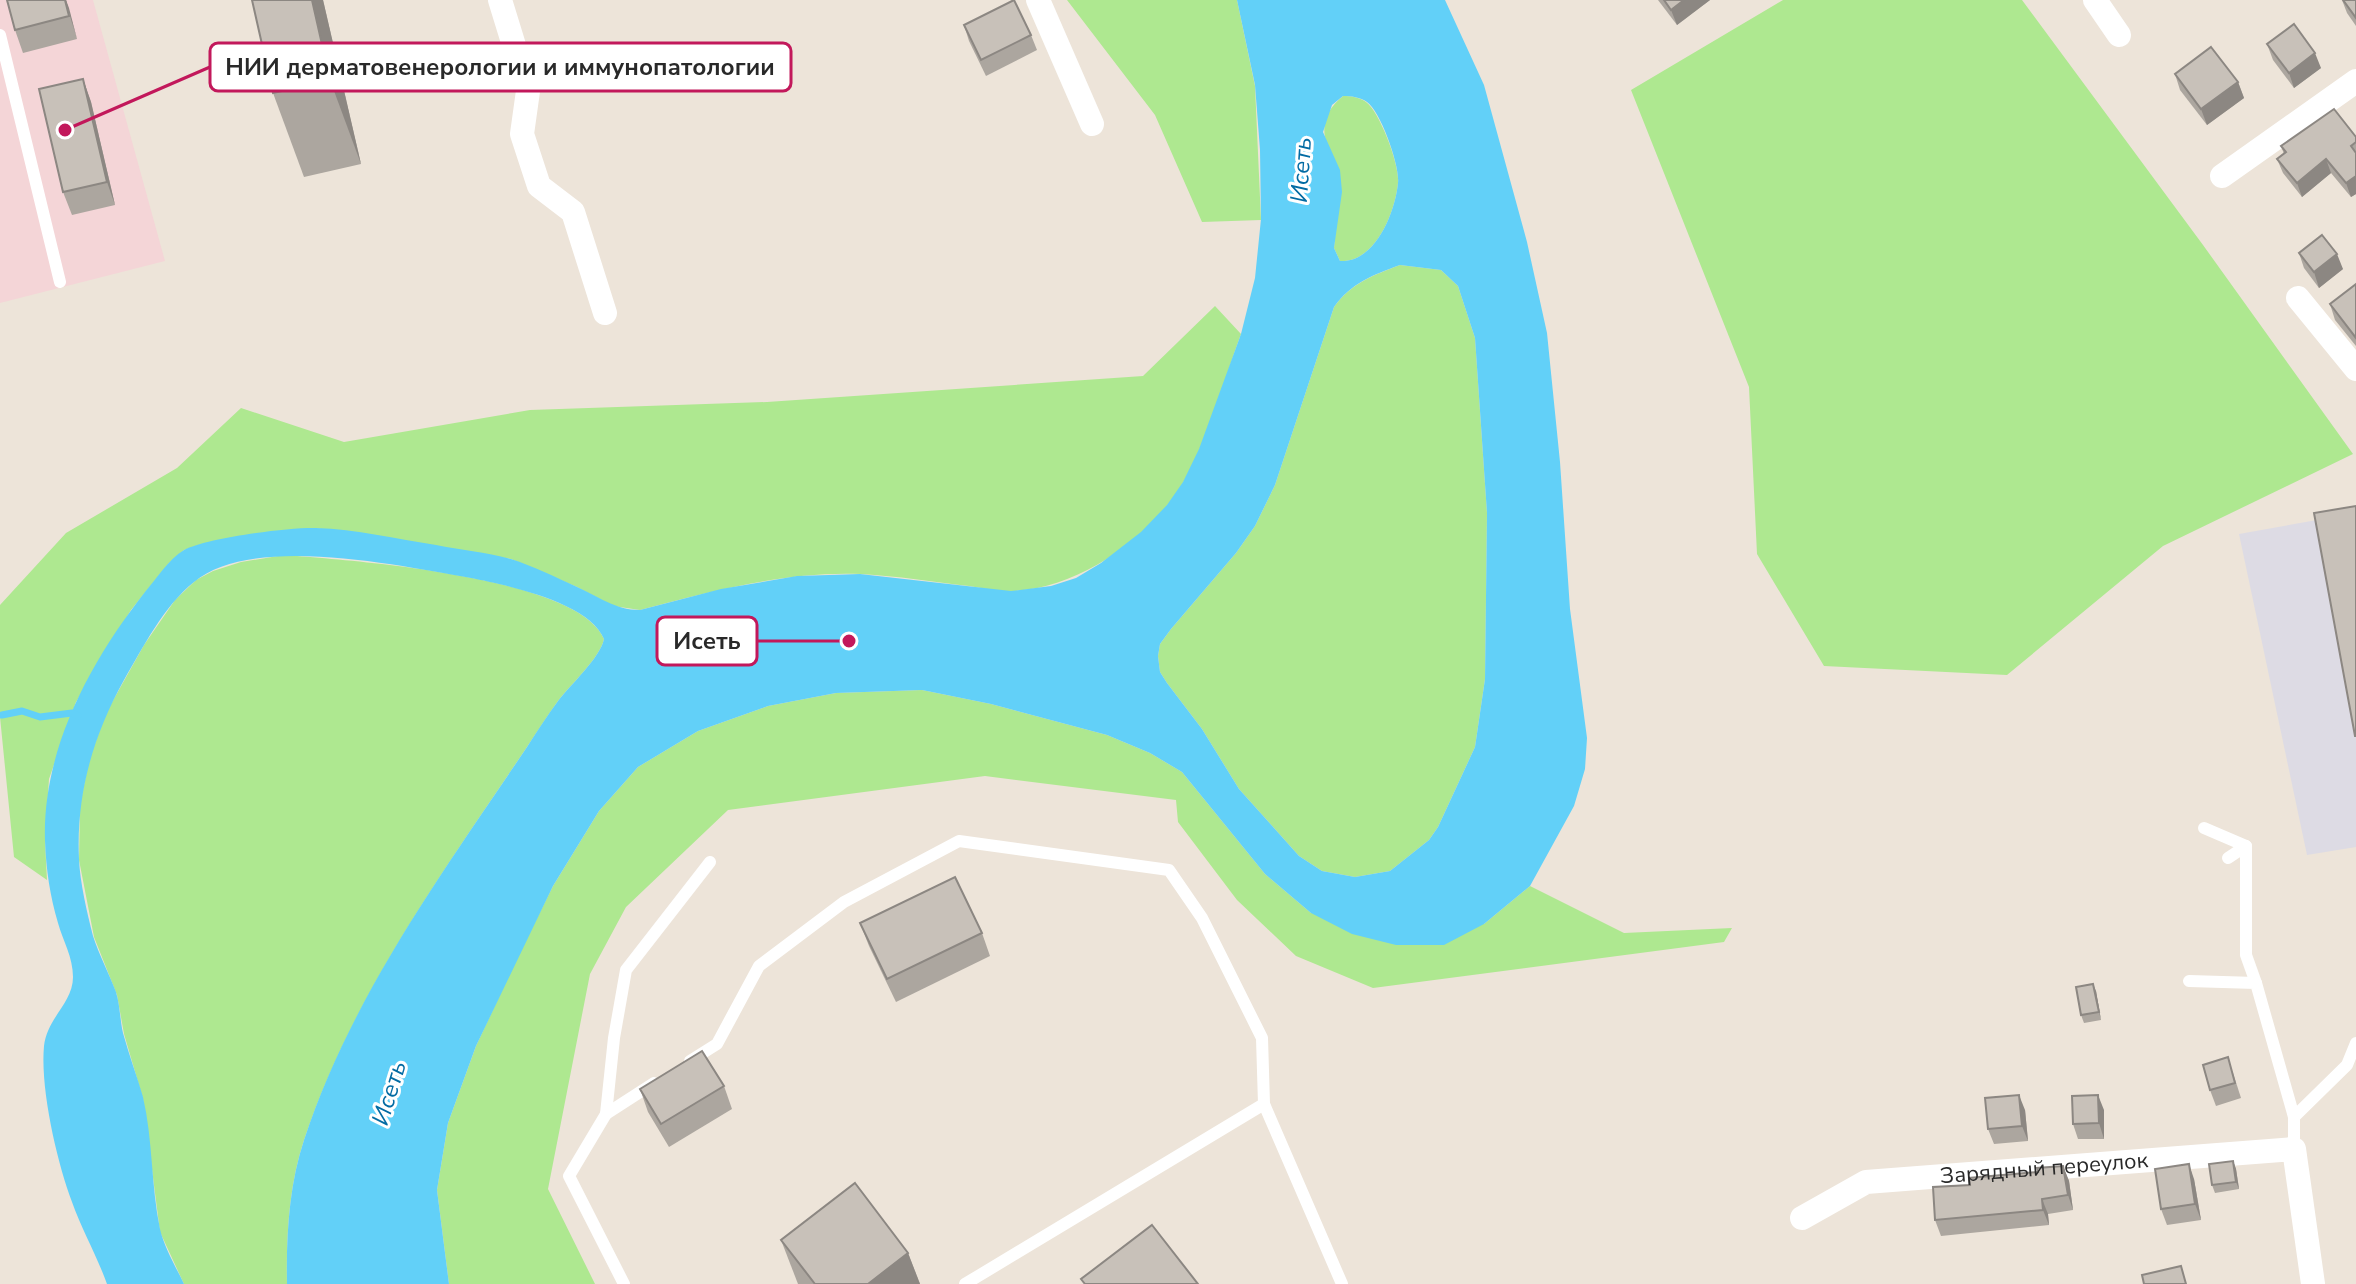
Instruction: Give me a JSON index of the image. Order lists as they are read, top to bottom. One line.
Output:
{"streets":{"street":["Зарядный переулок"]},"water":["Исеть"],"places":["НИИ дерматовенерологии и иммунопатологии","Исеть"]}
